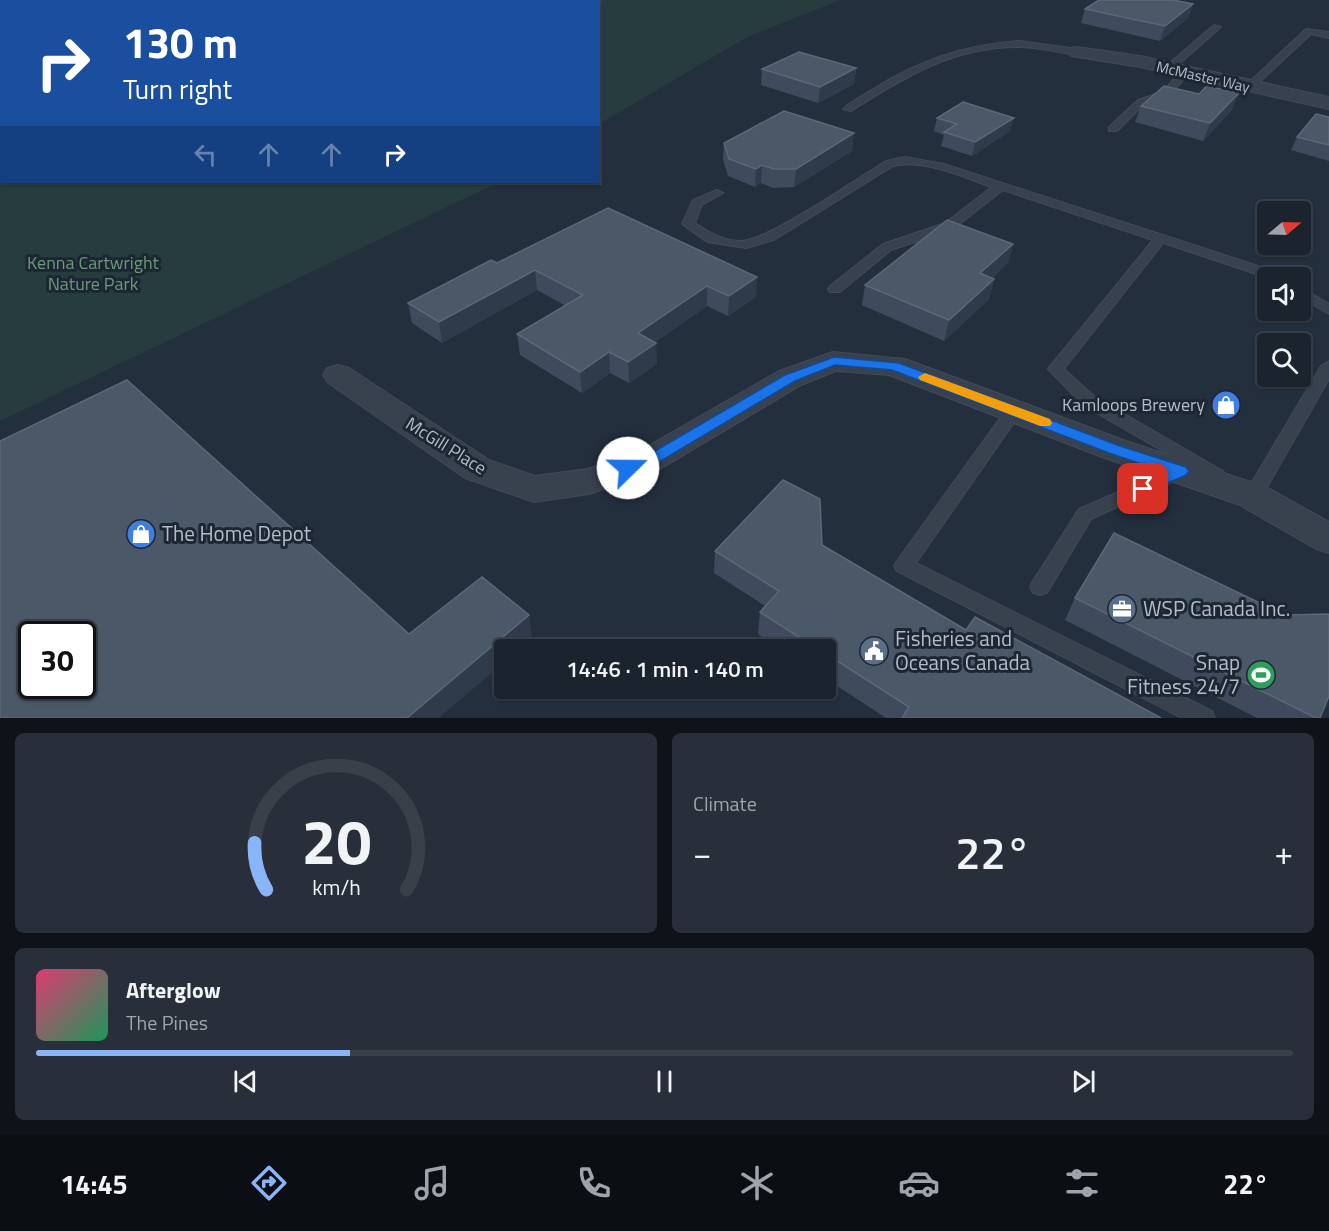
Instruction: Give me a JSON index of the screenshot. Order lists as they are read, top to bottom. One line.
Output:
{"streets":{"street":["McMaster Way","McGill Place"]},"parks":["Kenna Cartwright Nature Park"],"places":{"shop":["Kamloops Brewery","The Home Depot"],"office":["WSP Canada Inc."],"public building":["Fisheries and Oceans Canada"],"sports":["Snap Fitness 24/7"]},"north":"right","page":{"turn":["130 m","Turn right"],"limit":"30","trip":"14:46 · 1 min · 140 m","tile":"Climate","heat":["−","22°","+"],"song":["Afterglow","The Pines"],"tabs":["14:45","22°"],"gauge":["20","km/h"]}}
